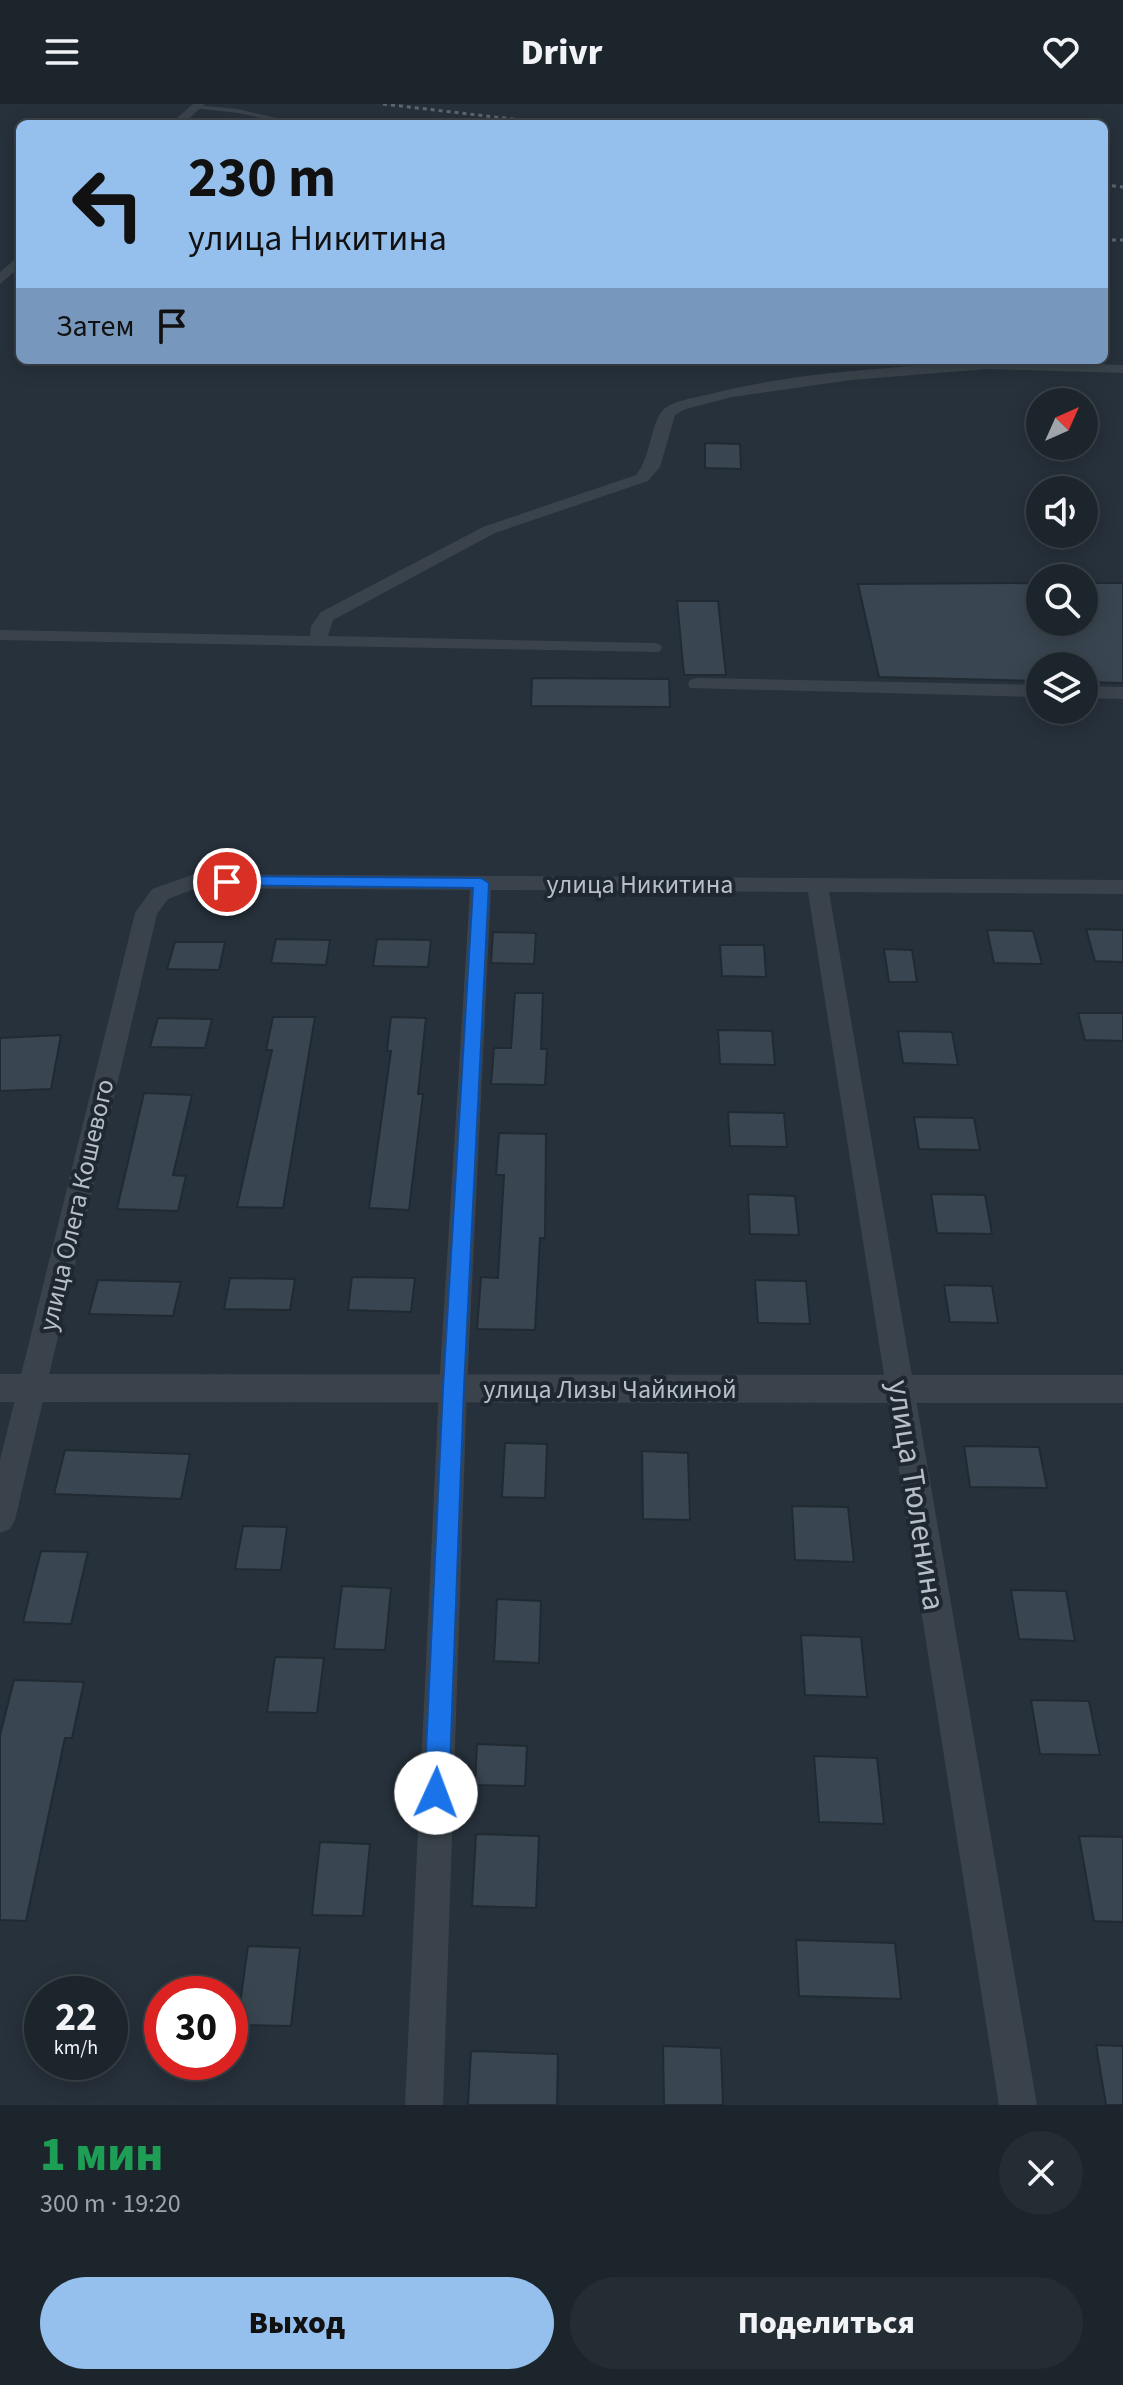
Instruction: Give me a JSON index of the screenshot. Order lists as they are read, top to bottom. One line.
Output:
{"streets":{"street":["улица Никитина","улица Олега Кошевого","улица Лизы Чайкиной","улица Тюленина"]},"crossings":[["улица Никитина","улица Олега Кошевого"],["улица Никитина","улица Тюленина"],["улица Олега Кошевого","улица Лизы Чайкиной"],["улица Лизы Чайкиной","улица Тюленина"]],"north":"top right","page":{"header":"Drivr","turn":["230 m","улица Никитина"],"then":"Затем","speed":"22 km/h","limit":"30","heading":["1 мин","300 m · 19:20"],"buttons":["Выход","Поделиться"]}}
